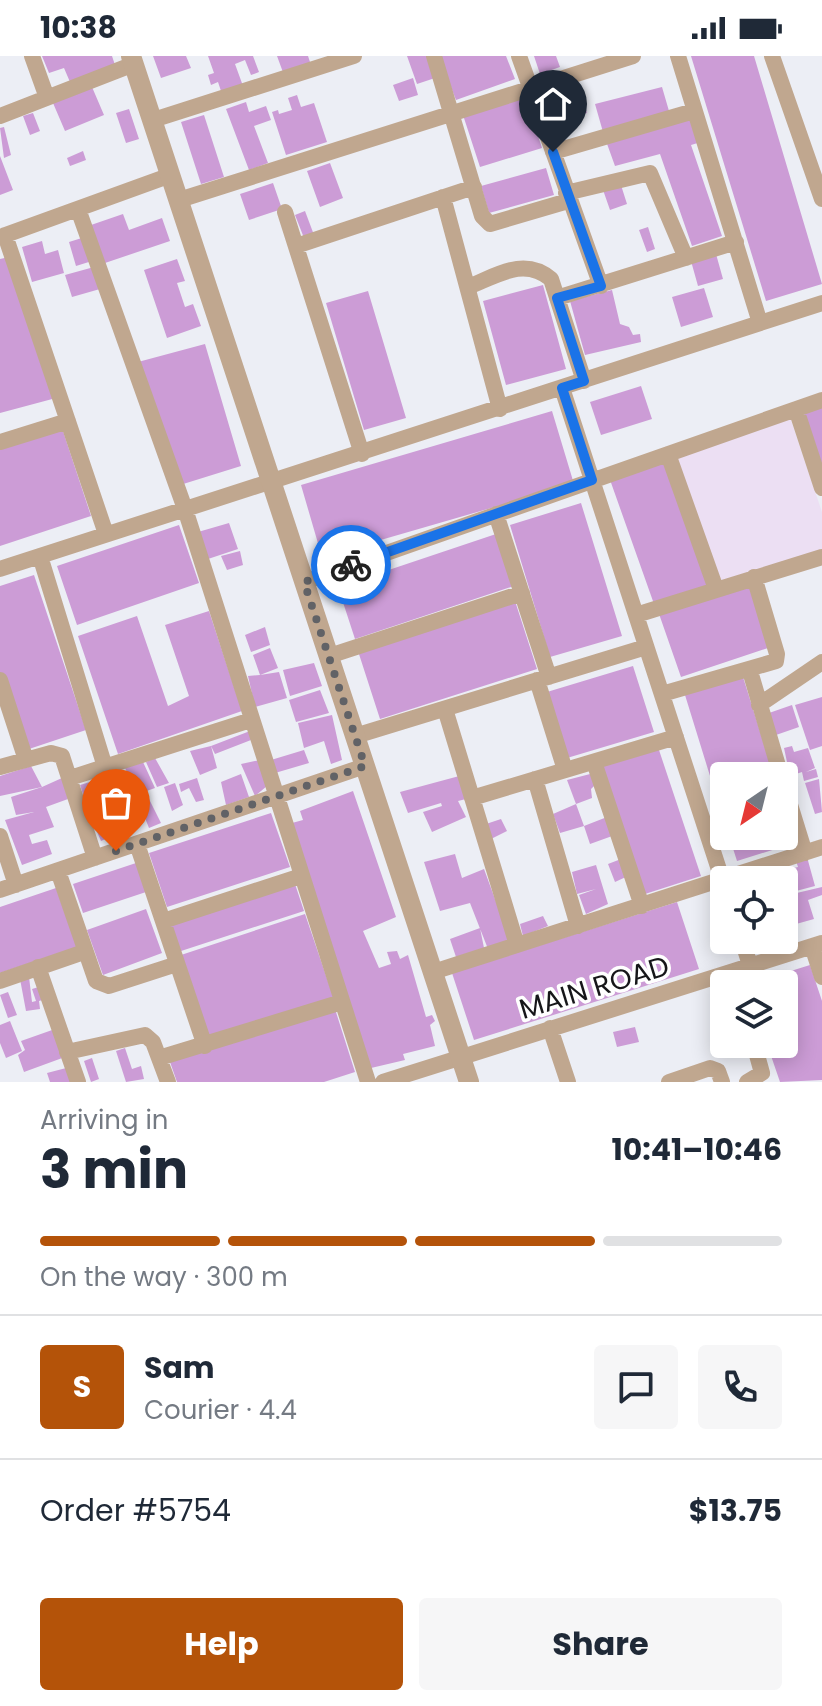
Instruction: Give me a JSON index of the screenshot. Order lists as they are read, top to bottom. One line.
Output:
{"streets":{"street":["MAIN ROAD"]},"north":"bottom left","page":{"status":"10:38","heading":["3 min","Arriving in","10:41–10:46"],"panel":["Sam","Courier · 4.4","Order #5754","$13.75"],"bar":"On the way · 300 m","round":"S","buttons":["Help","Share"]}}
